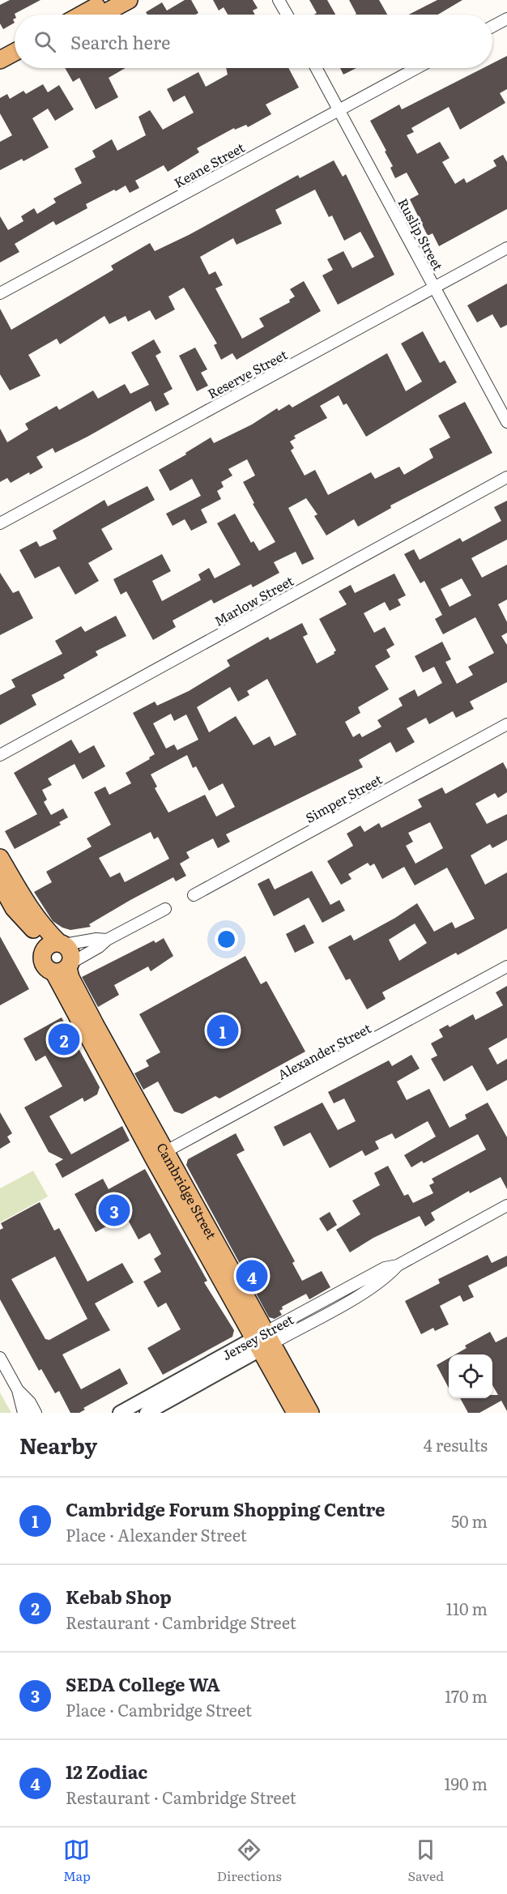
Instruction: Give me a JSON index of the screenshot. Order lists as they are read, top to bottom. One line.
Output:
{"streets":{"main road":["Cambridge Street"],"street":["Keane Street","Ruslip Street","Reserve Street","Marlow Street","Simper Street","Alexander Street","Jersey Street"]},"crossings":[["Keane Street","Ruslip Street"],["Ruslip Street","Reserve Street"],["Alexander Street","Cambridge Street"],["Cambridge Street","Jersey Street"]],"page":{"search":"Search here","pins":["1","2","3","4"],"heading":["Nearby","4 results"],"list":[{"mark":"1","name":"Cambridge Forum Shopping Centre","note":"Place · Alexander Street","value":"50 m"},{"mark":"2","name":"Kebab Shop","note":"Restaurant · Cambridge Street","value":"110 m"},{"mark":"3","name":"SEDA College WA","note":"Place · Cambridge Street","value":"170 m"},{"mark":"4","name":"12 Zodiac","note":"Restaurant · Cambridge Street","value":"190 m"}],"nav":["Map","Directions","Saved"]}}
